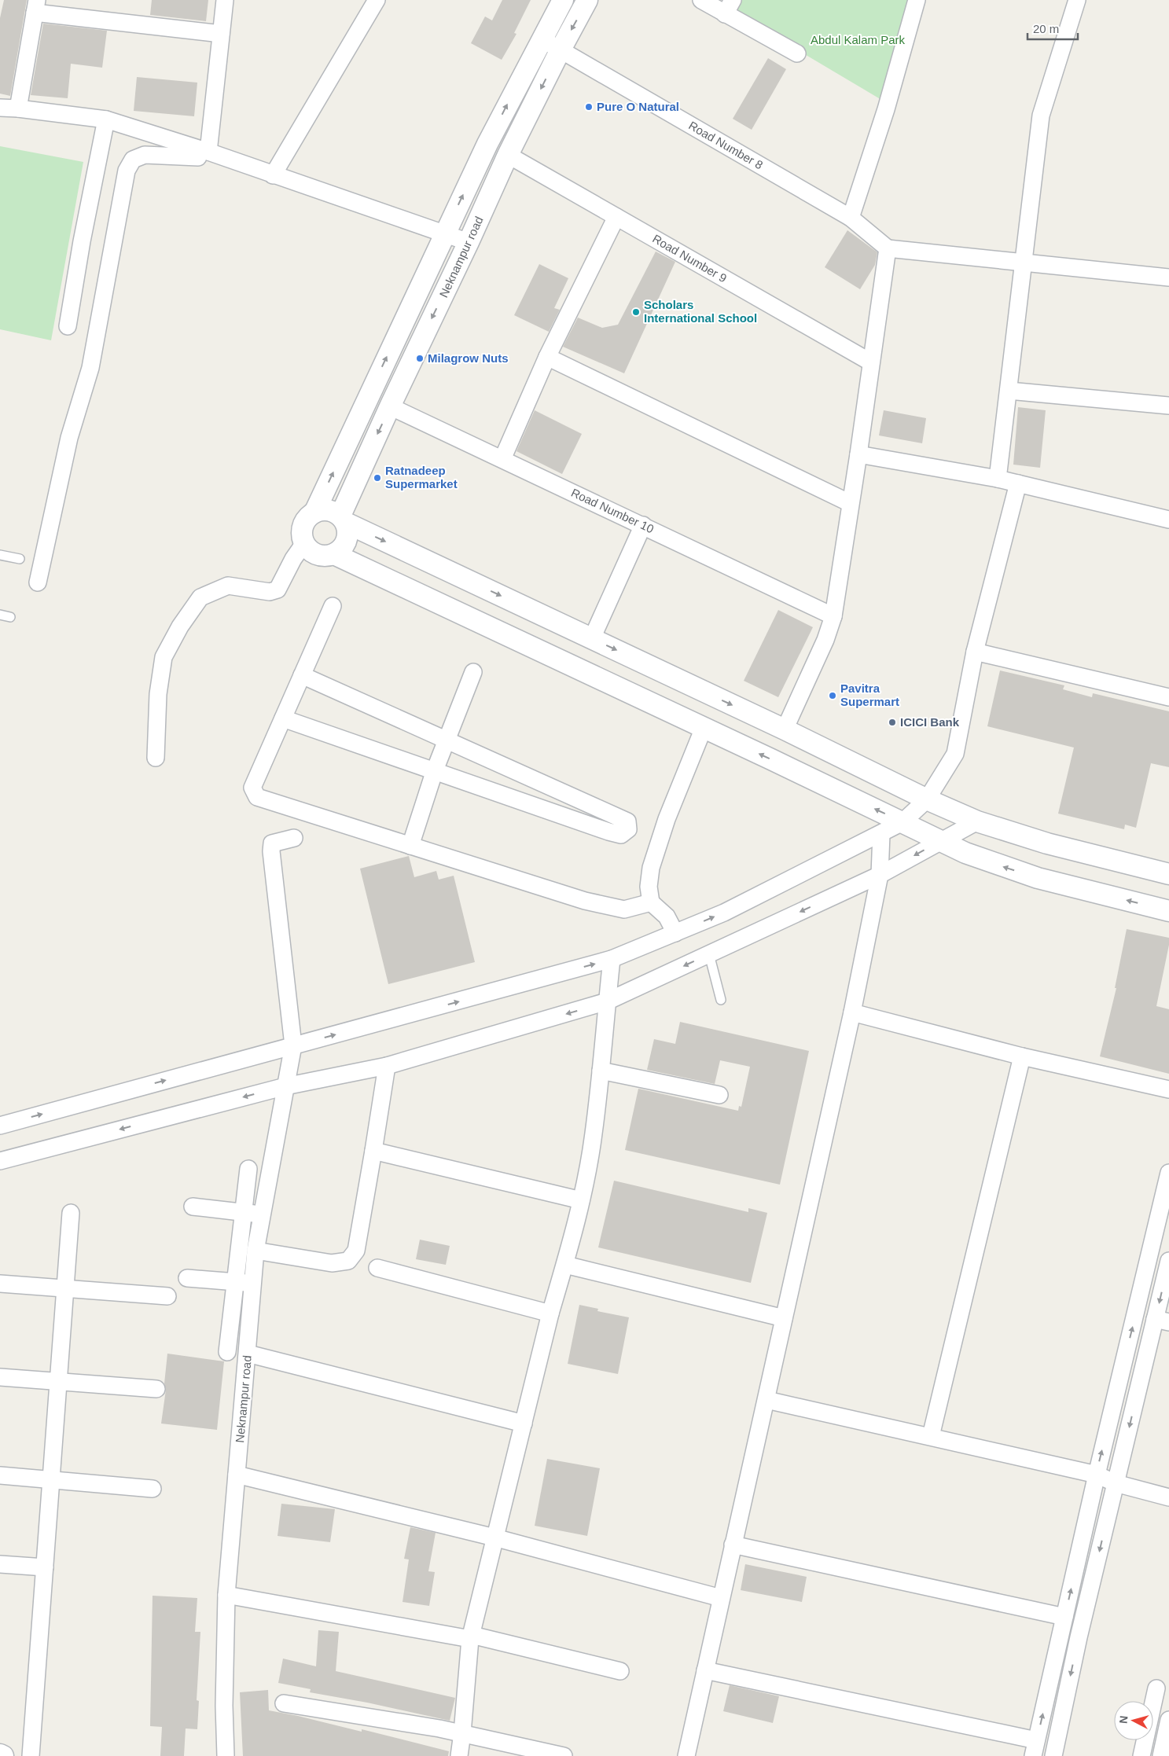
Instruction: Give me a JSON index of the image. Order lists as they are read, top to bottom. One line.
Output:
{"streets":{"street":["Road Number 8","Neknampur road","Road Number 9","Road Number 10"]},"crossings":[["Road Number 8","Neknampur road"],["Neknampur road","Road Number 9"],["Neknampur road","Road Number 10"]],"parks":["Abdul Kalam Park"],"places":["Pure O Natural","Scholars International School","Milagrow Nuts","Ratnadeep Supermarket","Pavitra Supermart","ICICI Bank"],"scale_bar":"20 m","north":"left"}
